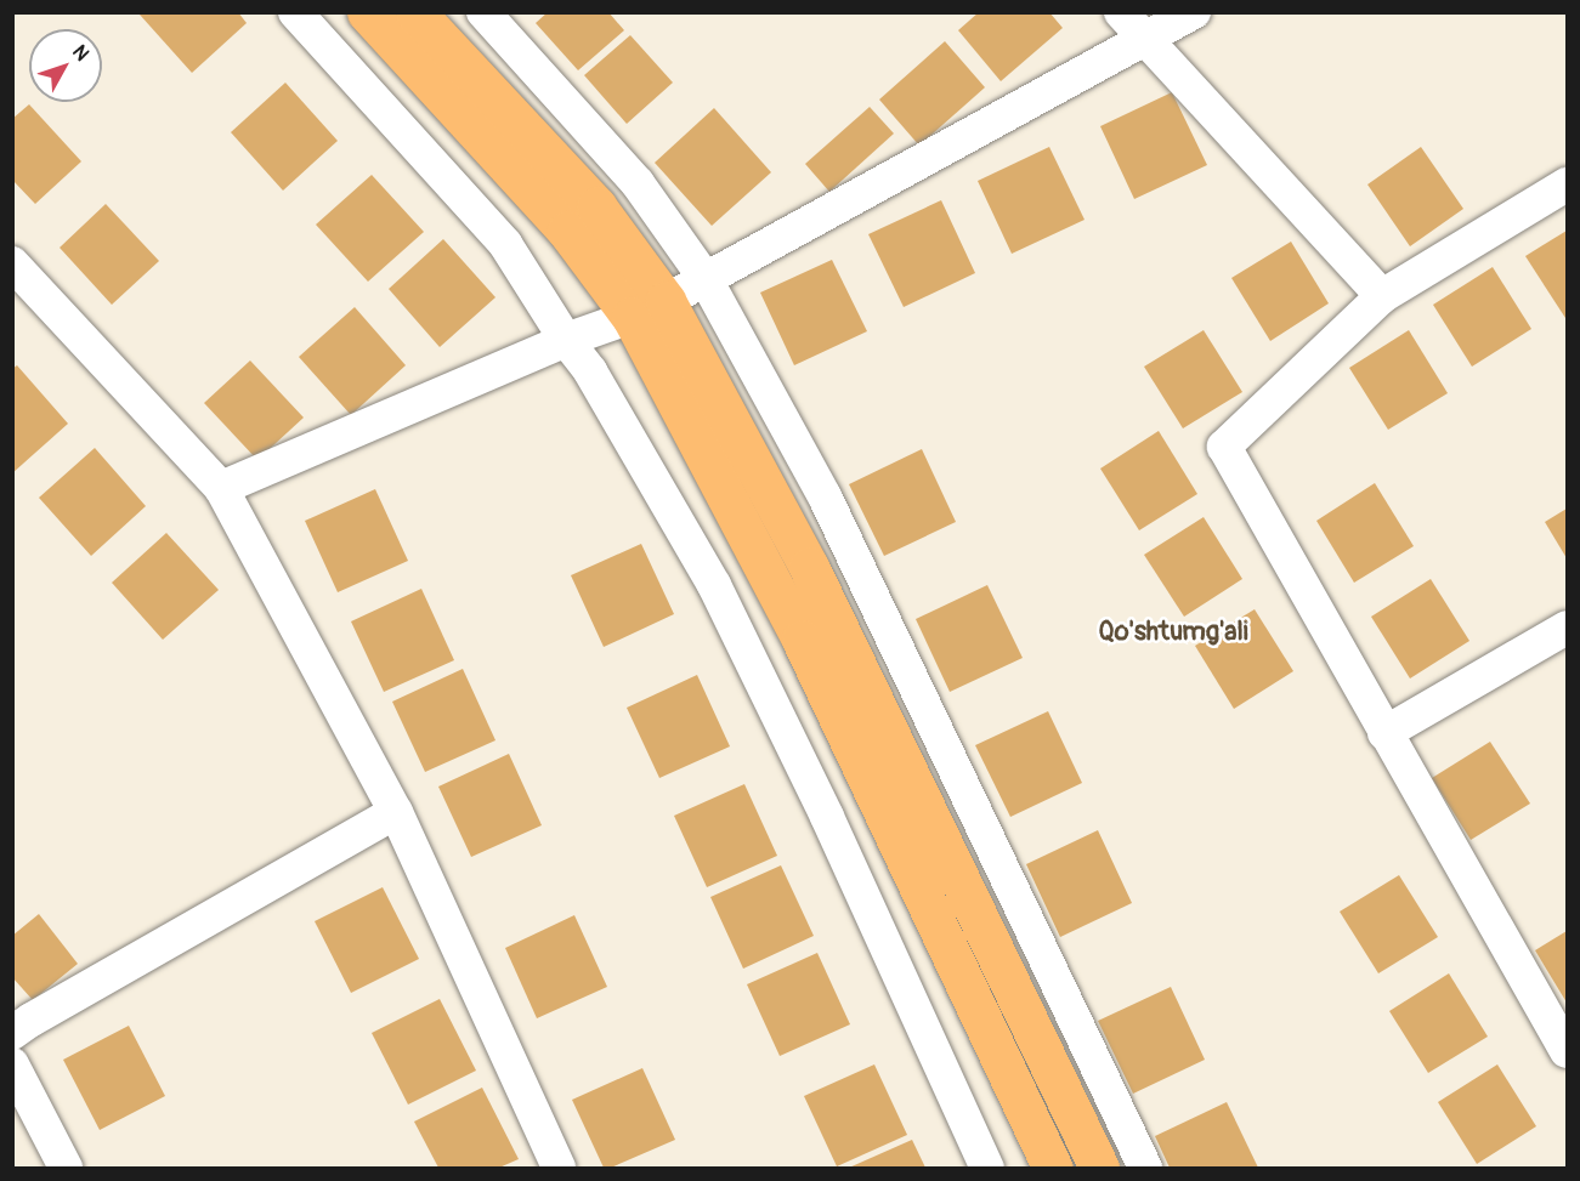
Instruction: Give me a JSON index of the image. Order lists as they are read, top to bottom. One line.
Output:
{"districts":["Qo'shtumg'ali"],"north":"top right"}
